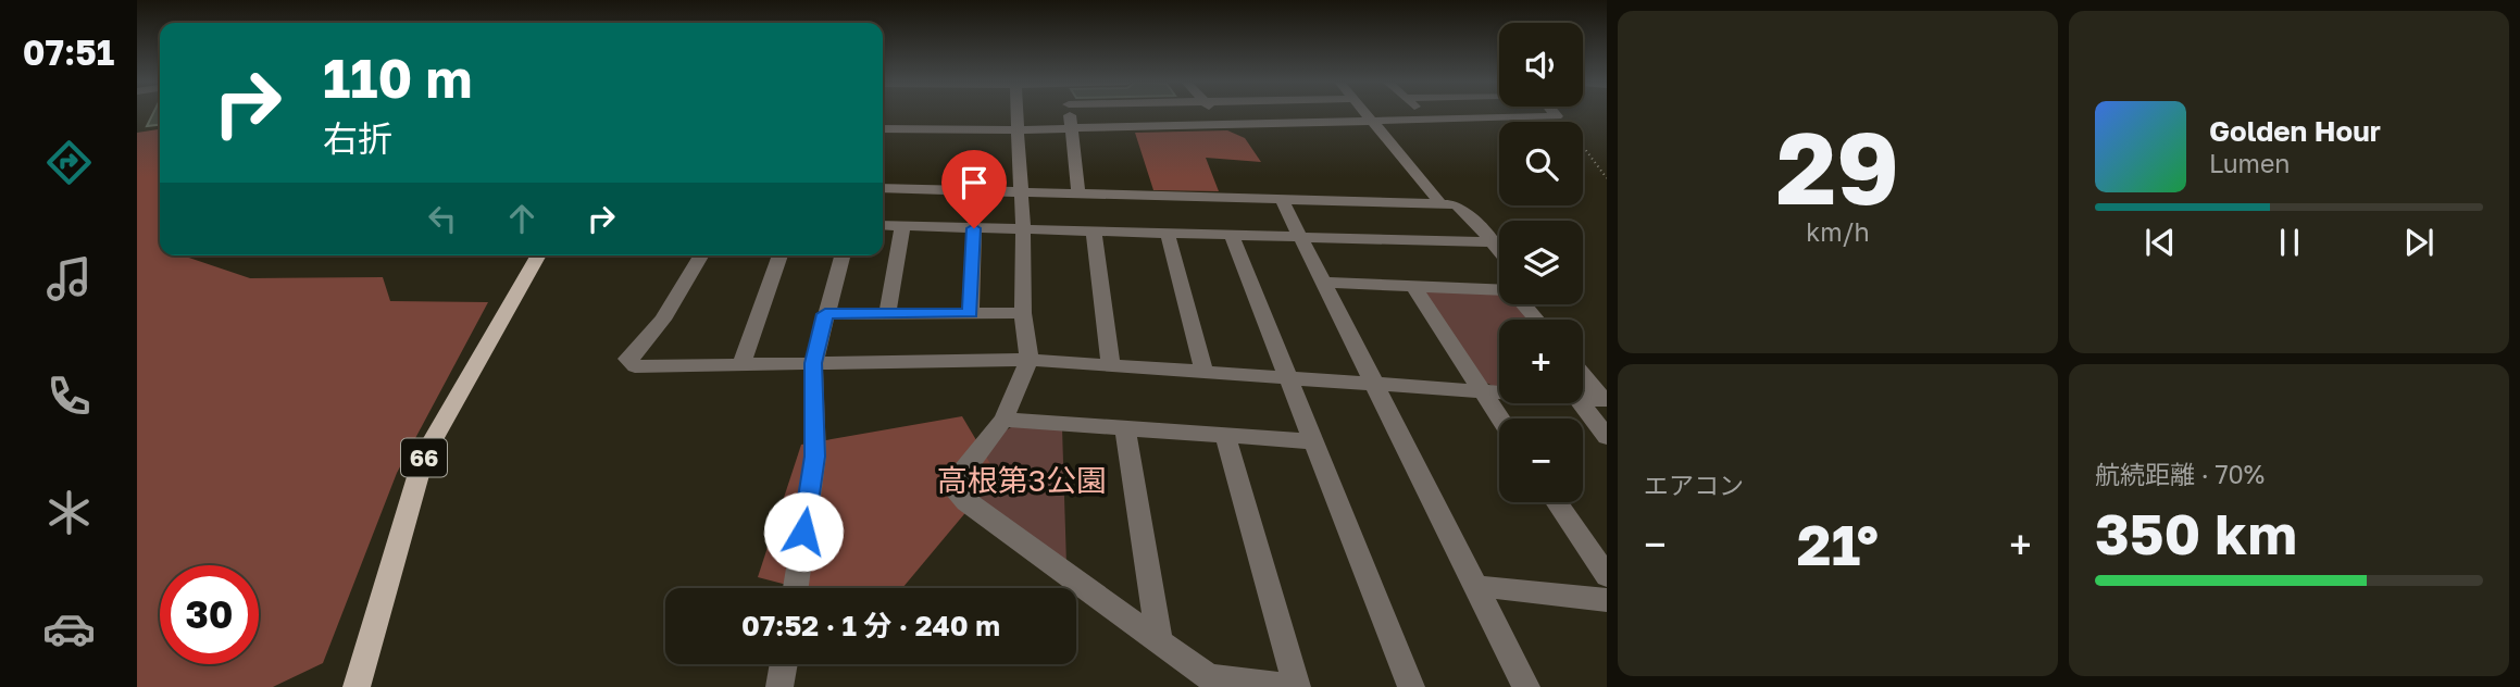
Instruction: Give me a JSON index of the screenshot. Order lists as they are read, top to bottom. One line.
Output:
{"streets":{"main road":["66"]},"parks":["高根第3公園"],"page":{"tabs":"07:51","tile":[["29","km/h"],"エアコン",["航続距離 · 70%","350 km"]],"map_buttons":["+","−"],"turn":["110 m","右折"],"song":["Golden Hour","Lumen"],"heat":["−","21°","+"],"limit":"30","trip":"07:52 · 1 分 · 240 m"}}
